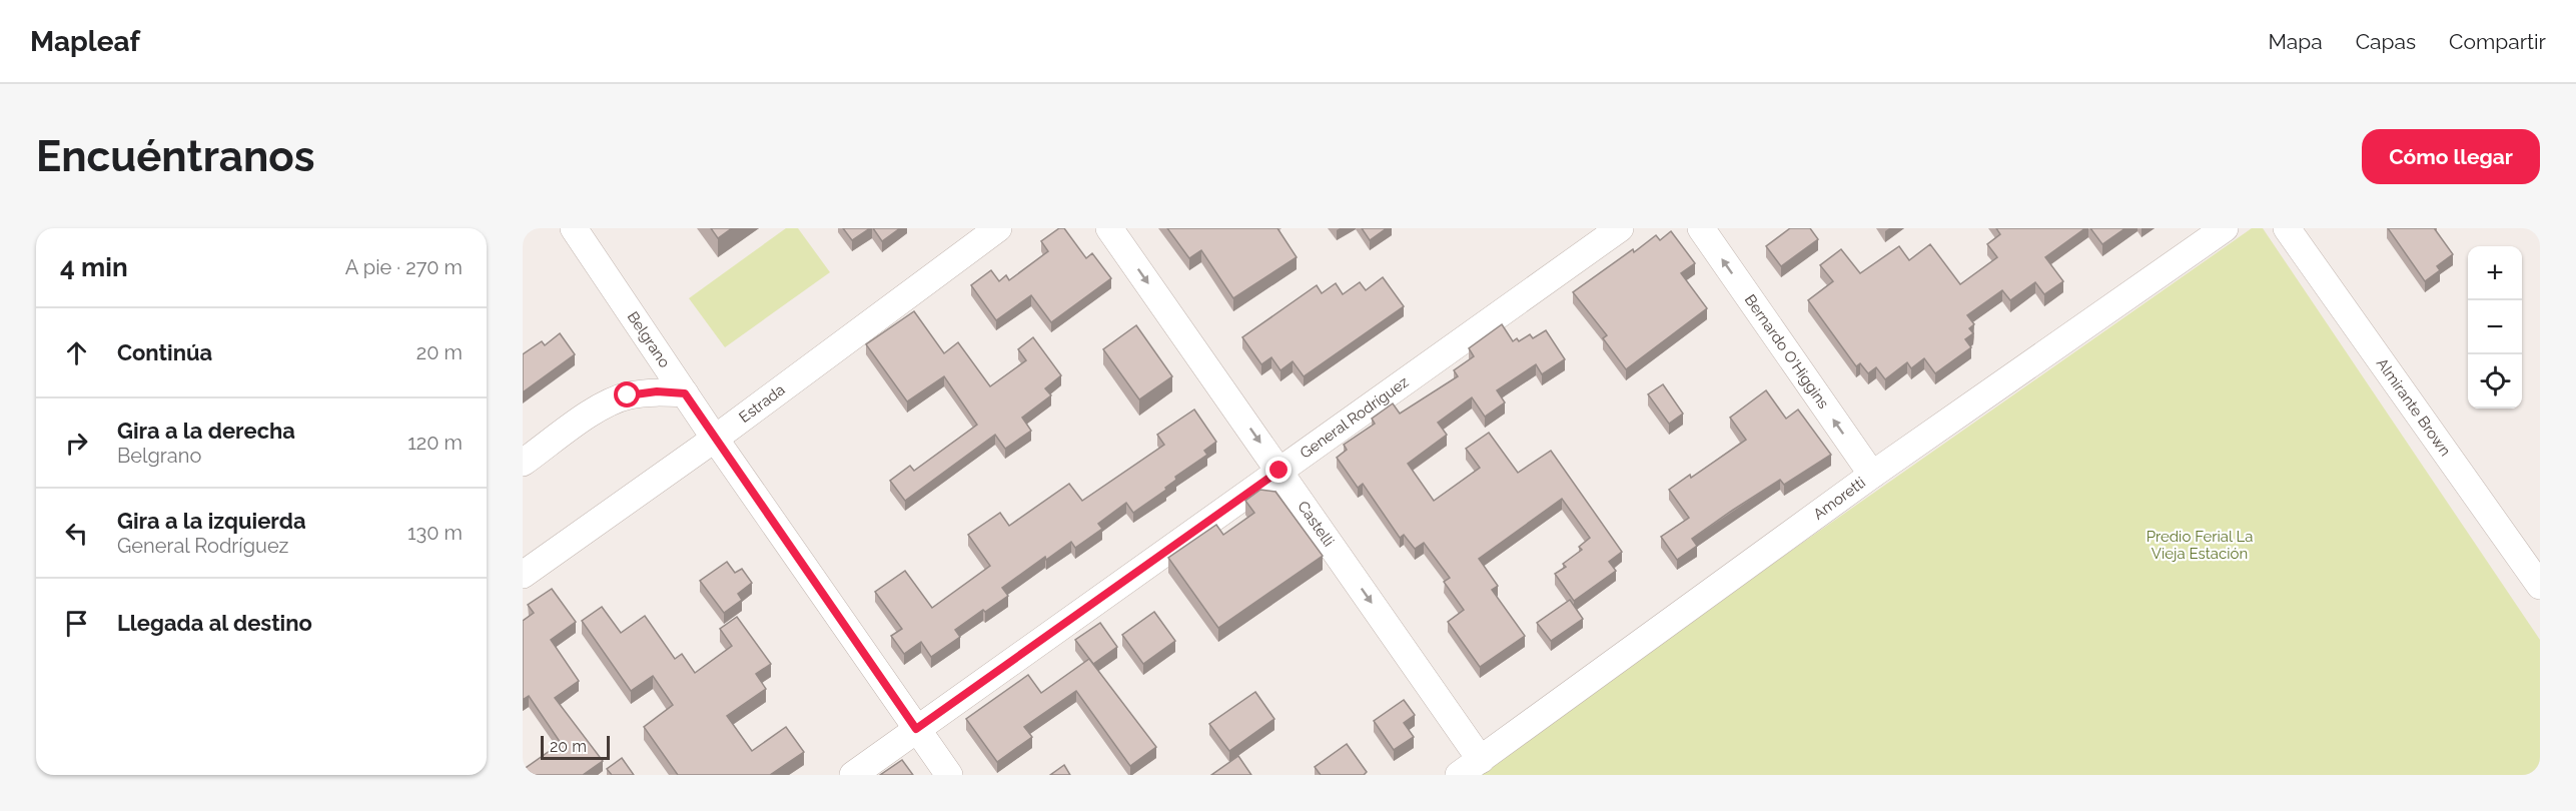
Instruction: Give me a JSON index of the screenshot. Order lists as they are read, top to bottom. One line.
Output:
{"streets":{"street":["Belgrano","Bernardo O'Higgins","Estrada","Almirante Brown","General Rodríguez","Amoretti","Castelli"]},"crossings":[["Belgrano","Estrada"],["Belgrano","General Rodríguez"],["Bernardo O'Higgins","Amoretti"],["General Rodríguez","Castelli"],["Amoretti","Castelli"]],"one_way":["Bernardo O'Higgins","Castelli"],"parks":["Predio Ferial La Vieja Estación"],"scale_bar":"20 m","page":{"header":"Mapleaf","nav":["Mapa","Capas","Compartir"],"buttons":"Cómo llegar","title":"Encuéntranos","heading":["4 min","A pie · 270 m"],"map_buttons":["+","−"],"list":[["Continúa","20 m"],["Gira a la derecha","Belgrano","120 m"],["Gira a la izquierda","General Rodríguez","130 m"],"Llegada al destino"],"scale":"20 m"}}
